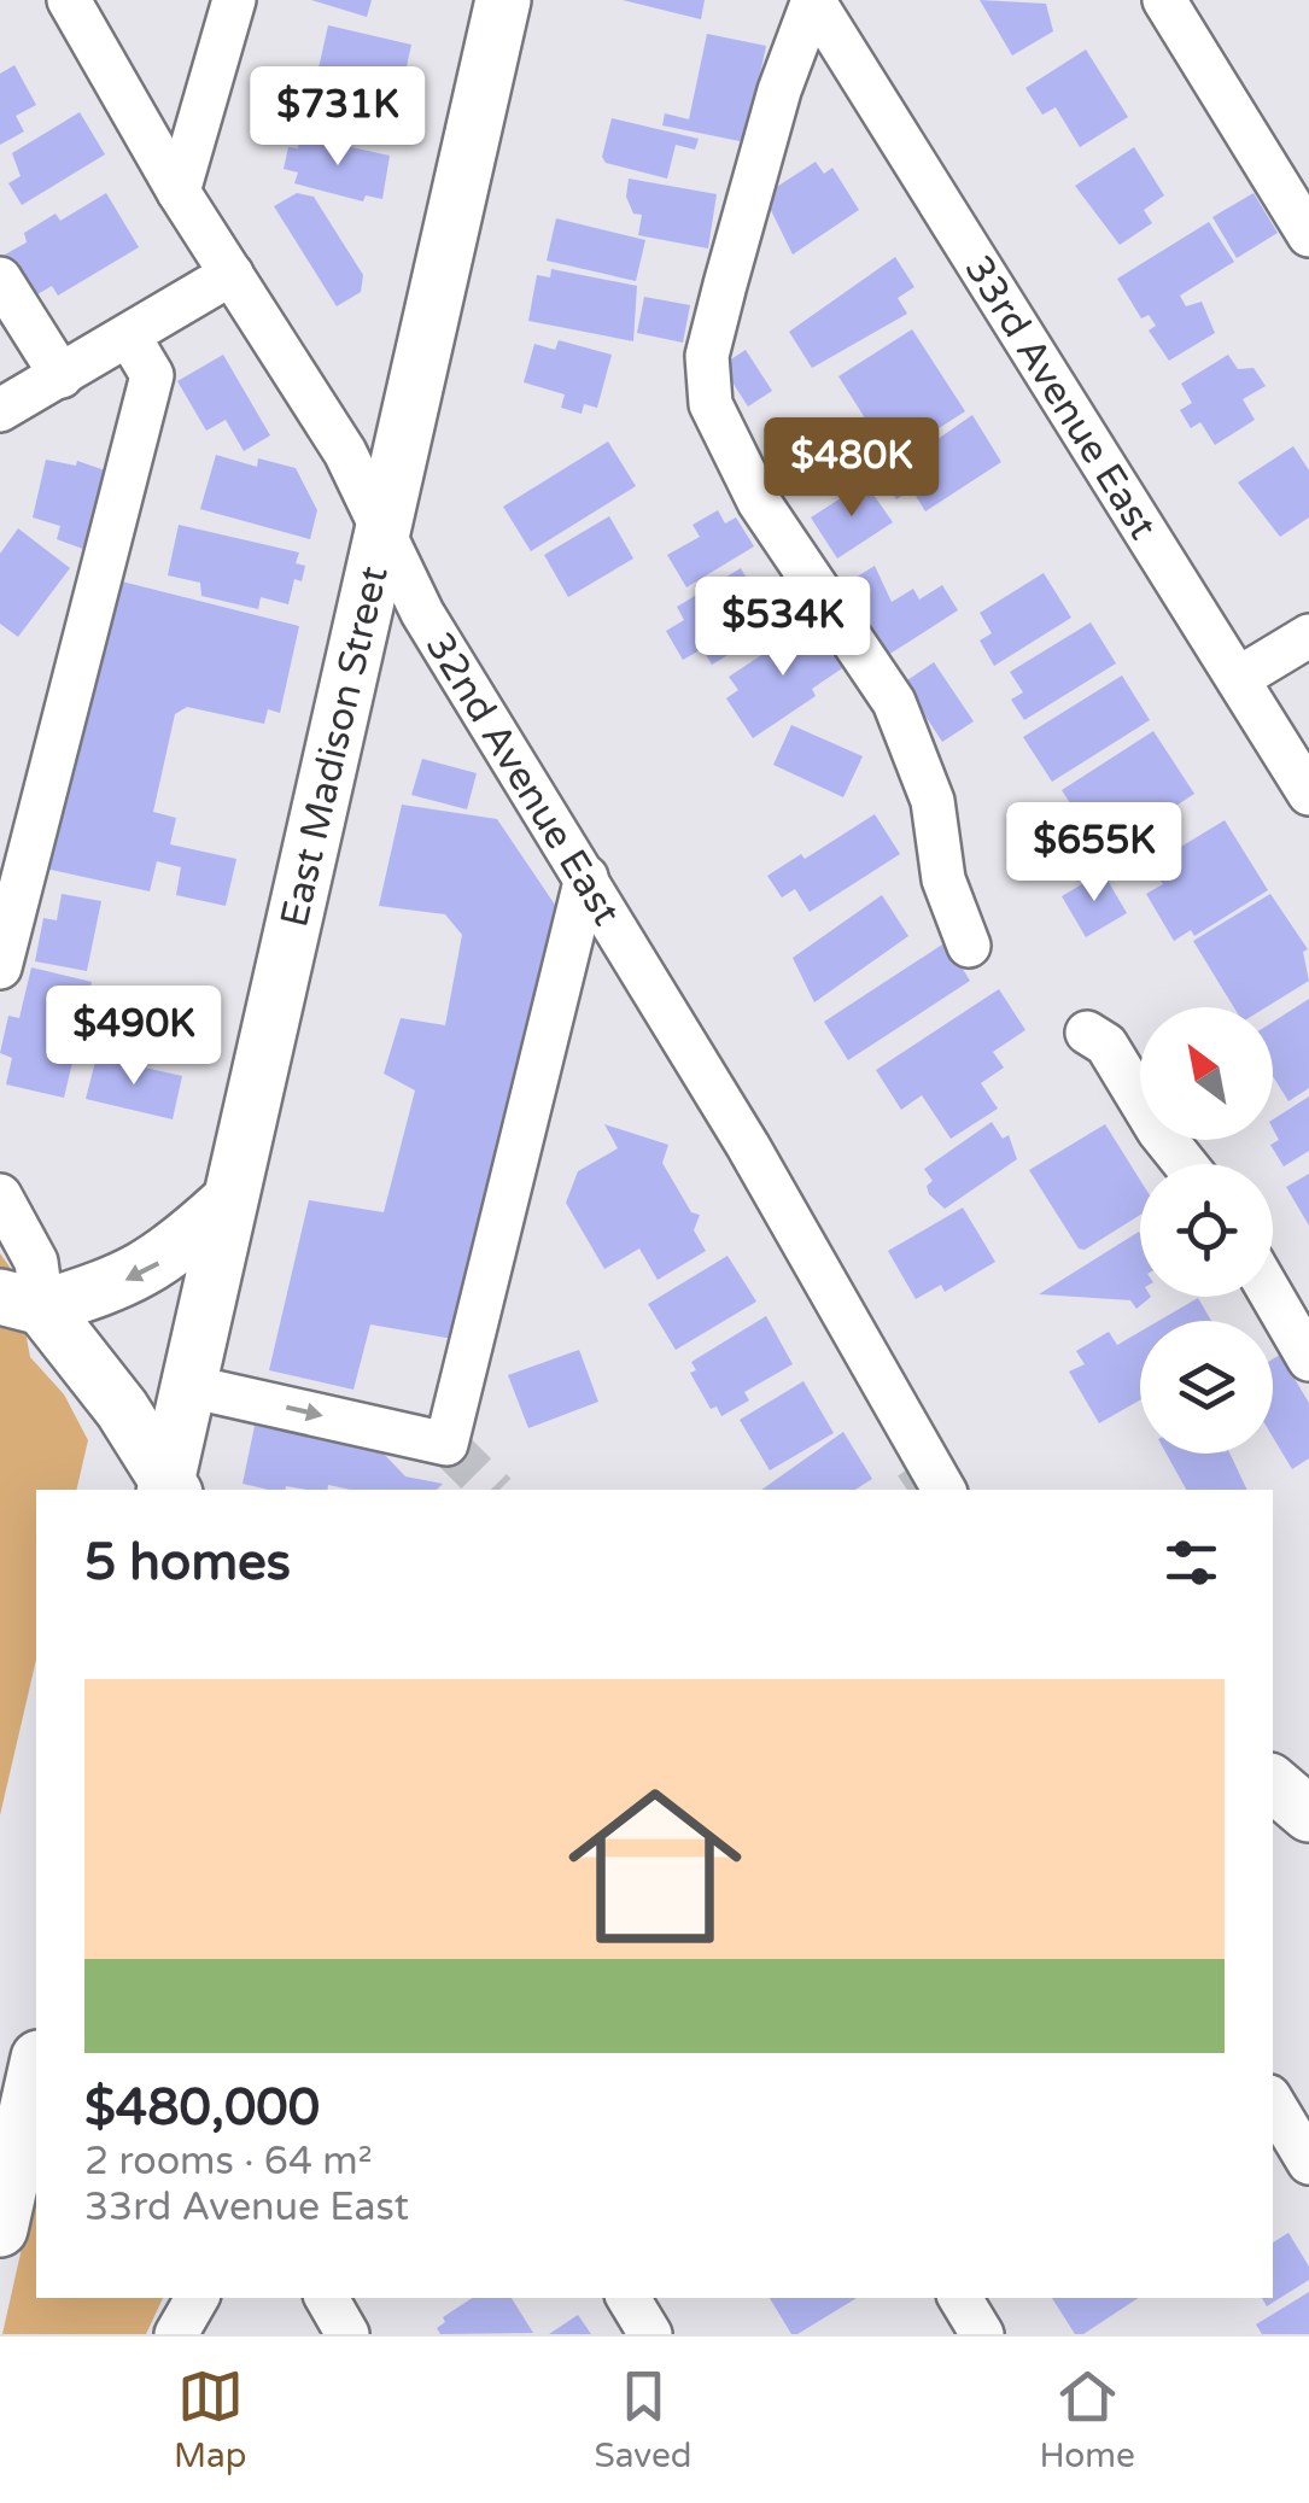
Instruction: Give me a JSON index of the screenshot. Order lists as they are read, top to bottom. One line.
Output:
{"streets":{"main road":["East Madison Street"],"street":["33rd Avenue East","32nd Avenue East"]},"crossings":[["East Madison Street","32nd Avenue East"]],"north":"top left","page":{"price":["$731K","$480K","$534K","$655K","$490K"],"heading":"5 homes","list":[{"name":"$480,000","note":"2 rooms · 64 m² · 33rd Avenue East"}],"tabs":["Map","Saved","Home"]}}
